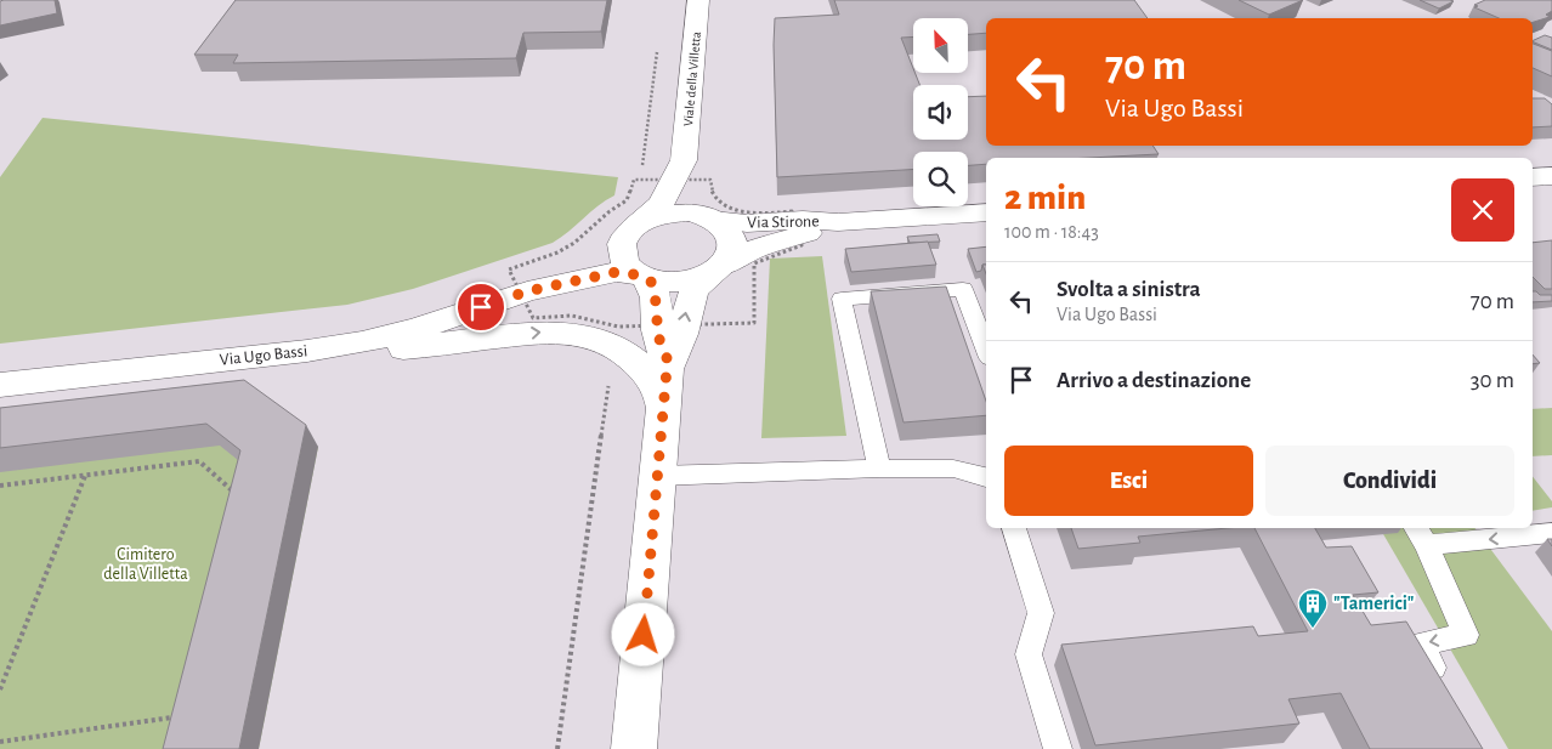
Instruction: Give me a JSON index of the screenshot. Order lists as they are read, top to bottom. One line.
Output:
{"streets":{"street":["Viale della Villetta","Via Stirone","Via Ugo Bassi"]},"crossings":[["Viale della Villetta","Via Stirone"]],"parks":["Cimitero della Villetta"],"places":{"building":["\"Tamerici\""]},"north":"top left","page":{"turn":["70 m","Via Ugo Bassi"],"heading":["2 min","100 m · 18:43"],"list":[{"name":"Svolta a sinistra","note":"Via Ugo Bassi","value":"70 m"},{"name":"Arrivo a destinazione","value":"30 m"}],"buttons":["Esci","Condividi"]}}
